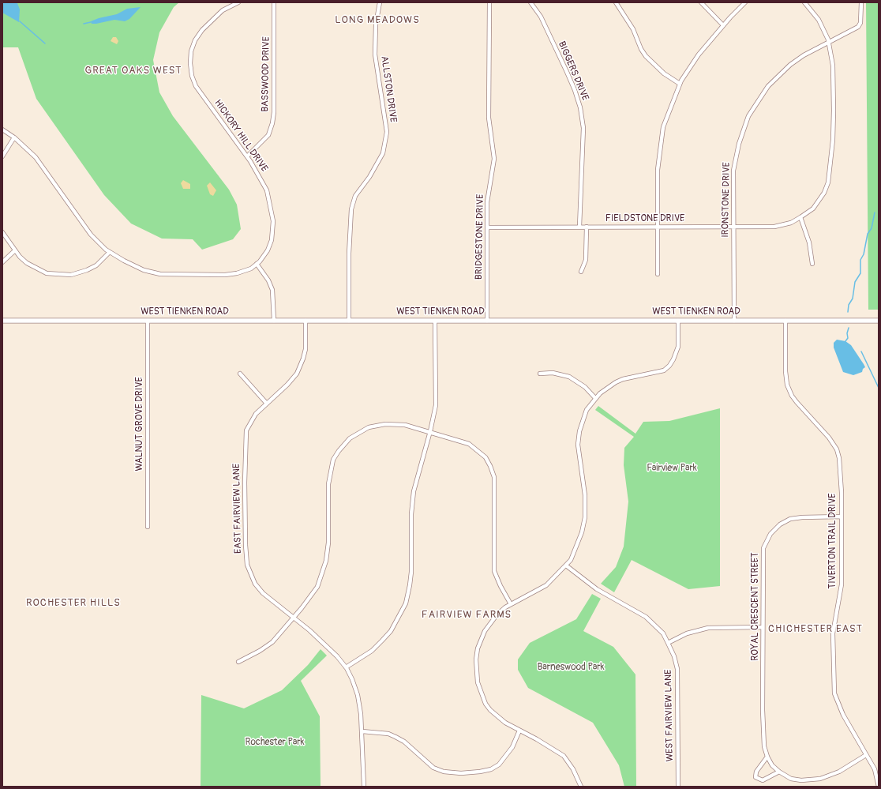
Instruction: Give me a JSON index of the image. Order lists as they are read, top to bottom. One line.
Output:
{"streets":{"street":["BIGGERS DRIVE","BASSWOOD DRIVE","ALLSTON DRIVE","HICKORY HILL DRIVE","IRONSTONE DRIVE","FIELDSTONE DRIVE","BRIDGESTONE DRIVE","WEST TIENKEN ROAD","WALNUT GROVE DRIVE","EAST FAIRVIEW LANE","TIVERTON TRAIL DRIVE","ROYAL CRESCENT STREET","WEST FAIRVIEW LANE"]},"crossings":[["BIGGERS DRIVE","FIELDSTONE DRIVE"],["BASSWOOD DRIVE","HICKORY HILL DRIVE"],["ALLSTON DRIVE","WEST TIENKEN ROAD"],["IRONSTONE DRIVE","FIELDSTONE DRIVE"],["IRONSTONE DRIVE","WEST TIENKEN ROAD"],["FIELDSTONE DRIVE","BRIDGESTONE DRIVE"],["BRIDGESTONE DRIVE","WEST TIENKEN ROAD"],["WEST TIENKEN ROAD","WALNUT GROVE DRIVE"],["WEST TIENKEN ROAD","EAST FAIRVIEW LANE"],["WEST TIENKEN ROAD","TIVERTON TRAIL DRIVE"],["TIVERTON TRAIL DRIVE","ROYAL CRESCENT STREET"]],"districts":["LONG MEADOWS","GREAT OAKS WEST","ROCHESTER HILLS","FAIRVIEW FARMS","CHICHESTER EAST"],"parks":["Fairview Park","Barneswood Park","Rochester Park"]}
